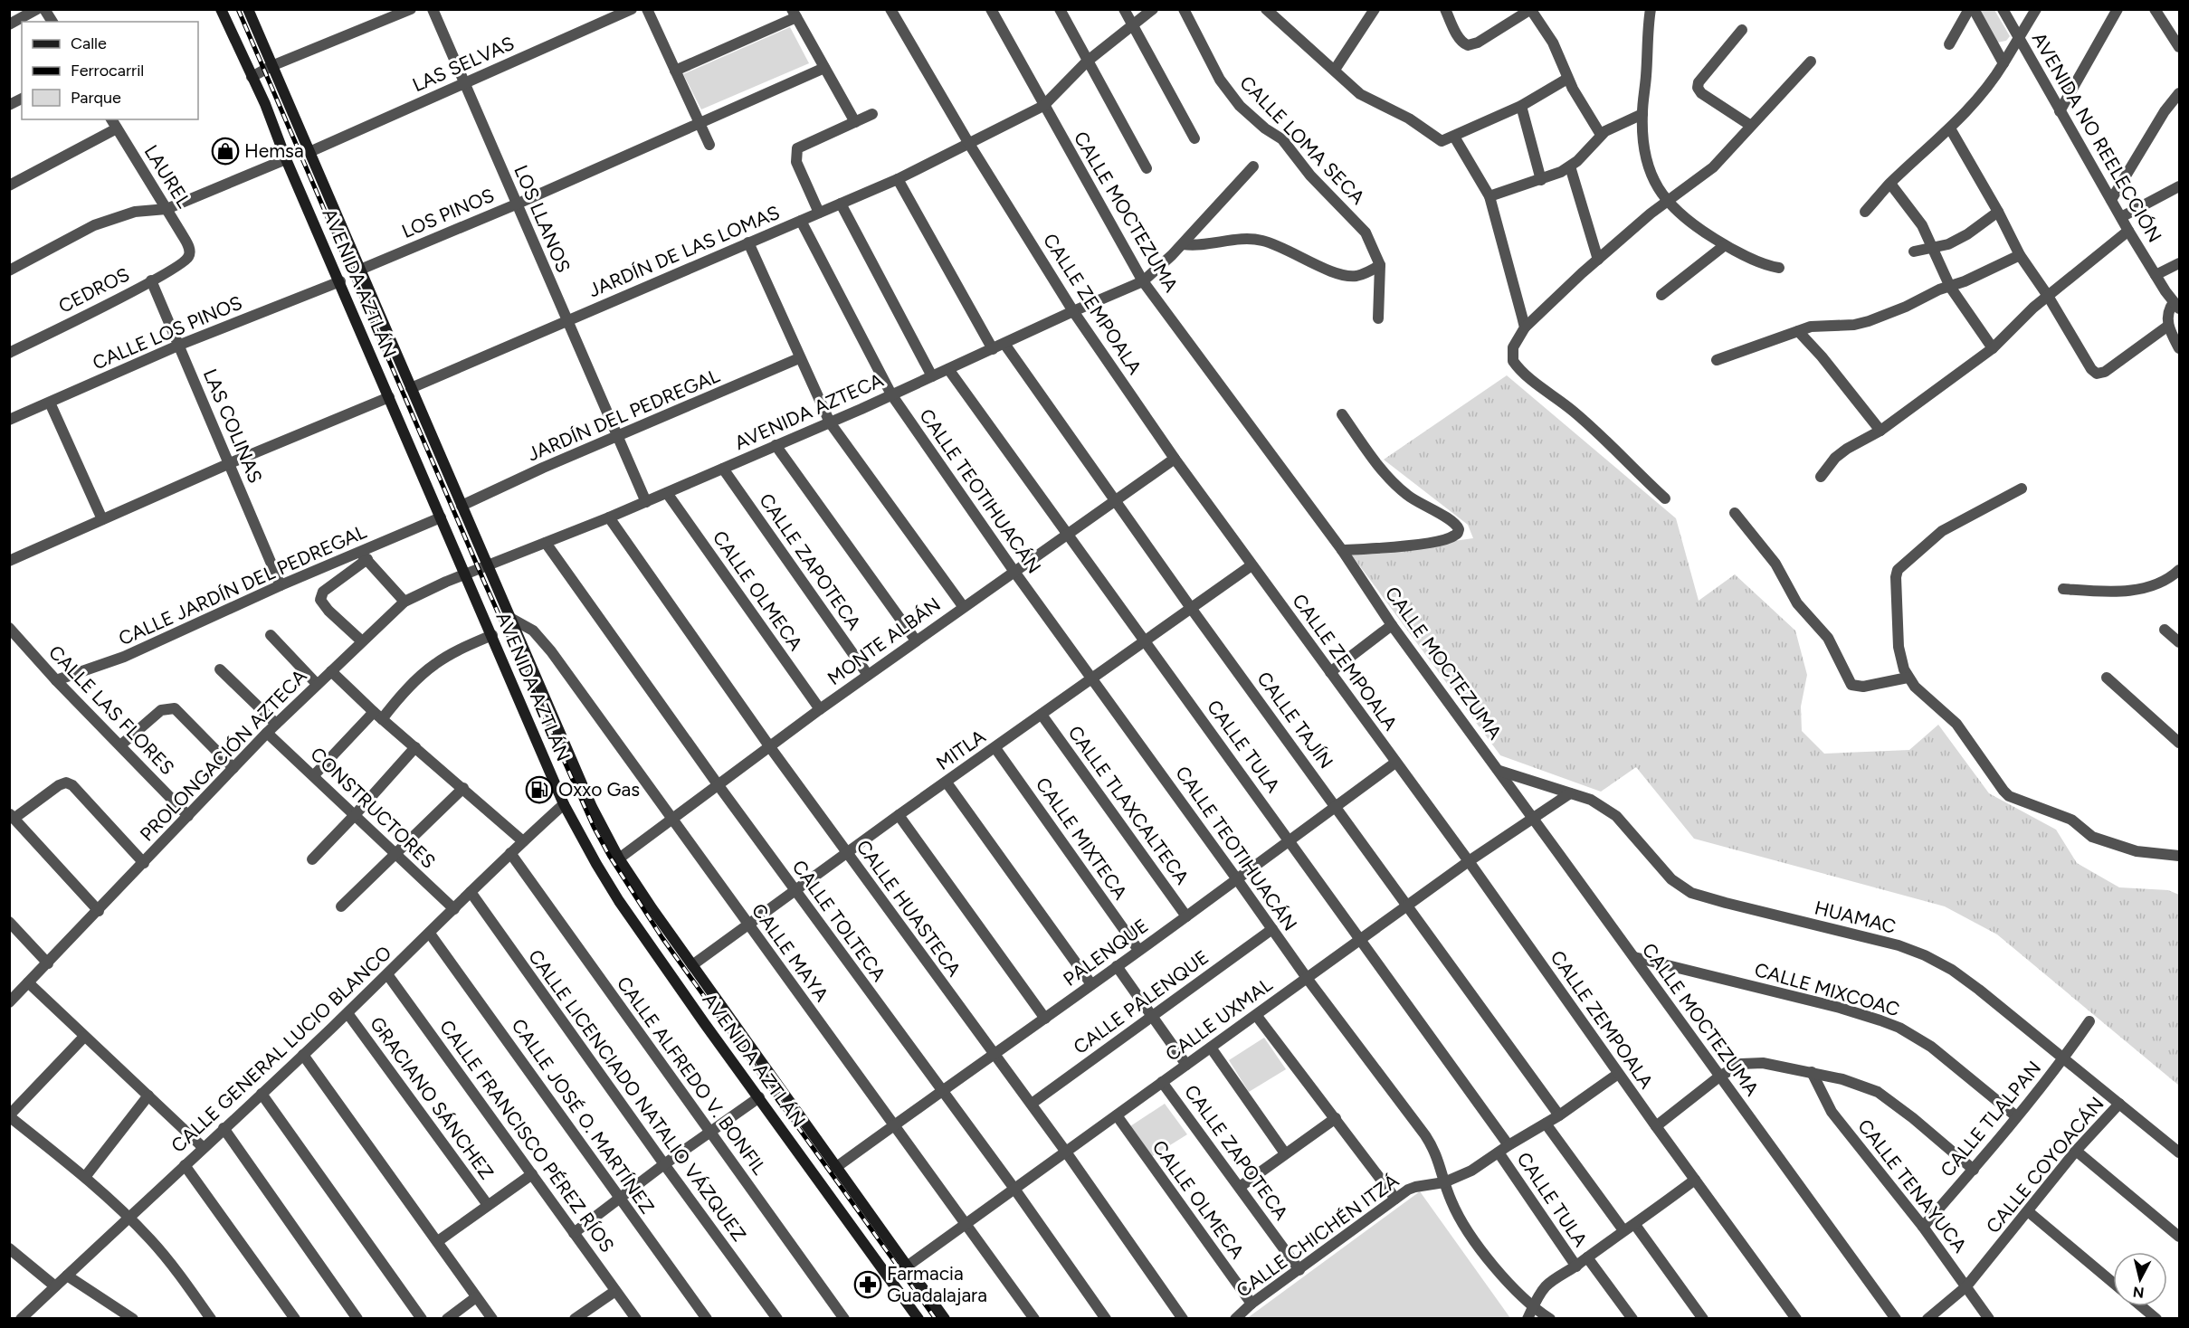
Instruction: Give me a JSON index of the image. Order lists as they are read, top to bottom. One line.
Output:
{"streets":{"main road":["AVENIDA AZTLÁN"],"street":["LAS SELVAS","AVENIDA NO REELECCIÓN","CALLE LOMA SECA","LAUREL","CALLE MOCTEZUMA","LOS PINOS","LOS LLANOS","JARDÍN DE LAS LOMAS","CEDROS","CALLE ZEMPOALA","CALLE LOS PINOS","AVENIDA AZTECA","JARDÍN DEL PEDREGAL","LAS COLINAS","CALLE TEOTIHUACÁN","CALLE ZAPOTECA","CALLE JARDÍN DEL PEDREGAL","CALLE OLMECA","MONTE ALBÁN","CALLE LAS FLORES","CALLE TAJÍN","CALLE TULA","MITLA","PROLONGACIÓN AZTECA","CALLE TLAXCALTECA","CONSTRUCTORES","CALLE MIXTECA","CALLE HUASTECA","HUAMAC","CALLE TOLTECA","CALLE MAYA","PALENQUE","CALLE MIXCOAC","CALLE PALENQUE","CALLE UXMAL","CALLE GENERAL LUCIO BLANCO","CALLE ALFREDO V. BONFIL","CALLE LICENCIADO NATALIO VÁZQUEZ","GRACIANO SÁNCHEZ","CALLE JOSÉ O. MARTÍNEZ","CALLE TLALPAN","CALLE FRANCISCO PÉREZ RÍOS","CALLE COYOACÁN","CALLE TENAYUCA","CALLE CHICHÉN ITZÁ"]},"crossings":[["LAS SELVAS","LOS LLANOS"],["LAS SELVAS","AVENIDA AZTLÁN"],["LAUREL","CEDROS"],["CALLE MOCTEZUMA","JARDÍN DE LAS LOMAS"],["CALLE MOCTEZUMA","AVENIDA AZTECA"],["CALLE MOCTEZUMA","HUAMAC"],["CALLE MOCTEZUMA","CALLE MIXCOAC"],["CALLE MOCTEZUMA","CALLE UXMAL"],["LOS PINOS","LOS LLANOS"],["LOS PINOS","AVENIDA AZTLÁN"],["LOS LLANOS","JARDÍN DE LAS LOMAS"],["LOS LLANOS","AVENIDA AZTECA"],["LOS LLANOS","JARDÍN DEL PEDREGAL"],["JARDÍN DE LAS LOMAS","AVENIDA AZTLÁN"],["JARDÍN DE LAS LOMAS","CALLE ZEMPOALA"],["JARDÍN DE LAS LOMAS","CALLE TEOTIHUACÁN"],["AVENIDA AZTLÁN","CALLE LOS PINOS"],["AVENIDA AZTLÁN","AVENIDA AZTECA"],["AVENIDA AZTLÁN","JARDÍN DEL PEDREGAL"],["AVENIDA AZTLÁN","CALLE JARDÍN DEL PEDREGAL"],["AVENIDA AZTLÁN","MONTE ALBÁN"],["AVENIDA AZTLÁN","MITLA"],["AVENIDA AZTLÁN","PROLONGACIÓN AZTECA"],["AVENIDA AZTLÁN","CALLE MAYA"],["AVENIDA AZTLÁN","PALENQUE"],["AVENIDA AZTLÁN","CALLE UXMAL"],["AVENIDA AZTLÁN","CALLE GENERAL LUCIO BLANCO"],["CEDROS","LAS COLINAS"],["CALLE ZEMPOALA","AVENIDA AZTECA"],["CALLE ZEMPOALA","MONTE ALBÁN"],["CALLE ZEMPOALA","MITLA"],["CALLE ZEMPOALA","PALENQUE"],["CALLE ZEMPOALA","CALLE UXMAL"],["CALLE ZEMPOALA","CALLE CHICHÉN ITZÁ"],["CALLE LOS PINOS","LAS COLINAS"],["AVENIDA AZTECA","CALLE TEOTIHUACÁN"],["AVENIDA AZTECA","CALLE ZAPOTECA"],["AVENIDA AZTECA","CALLE OLMECA"],["AVENIDA AZTECA","CALLE TAJÍN"],["AVENIDA AZTECA","CALLE TULA"],["AVENIDA AZTECA","PROLONGACIÓN AZTECA"],["AVENIDA AZTECA","CALLE HUASTECA"],["AVENIDA AZTECA","CALLE TOLTECA"],["LAS COLINAS","CALLE JARDÍN DEL PEDREGAL"],["CALLE TEOTIHUACÁN","MONTE ALBÁN"],["CALLE TEOTIHUACÁN","MITLA"],["CALLE TEOTIHUACÁN","PALENQUE"],["CALLE TEOTIHUACÁN","CALLE PALENQUE"],["CALLE TEOTIHUACÁN","CALLE UXMAL"],["CALLE TEOTIHUACÁN","CALLE CHICHÉN ITZÁ"],["CALLE ZAPOTECA","MONTE ALBÁN"],["CALLE ZAPOTECA","PALENQUE"],["CALLE ZAPOTECA","CALLE PALENQUE"],["CALLE ZAPOTECA","CALLE UXMAL"],["CALLE ZAPOTECA","CALLE CHICHÉN ITZÁ"],["CALLE JARDÍN DEL PEDREGAL","CALLE LAS FLORES"],["CALLE OLMECA","MONTE ALBÁN"],["CALLE OLMECA","CALLE UXMAL"],["CALLE OLMECA","CALLE CHICHÉN ITZÁ"],["MONTE ALBÁN","CALLE TAJÍN"],["MONTE ALBÁN","CALLE TULA"],["MONTE ALBÁN","CALLE HUASTECA"],["MONTE ALBÁN","CALLE TOLTECA"],["MONTE ALBÁN","CALLE MAYA"],["CALLE LAS FLORES","PROLONGACIÓN AZTECA"],["CALLE TAJÍN","MITLA"],["CALLE TAJÍN","PALENQUE"],["CALLE TAJÍN","CALLE UXMAL"],["CALLE TAJÍN","CALLE CHICHÉN ITZÁ"],["CALLE TULA","MITLA"],["CALLE TULA","PALENQUE"],["CALLE TULA","CALLE UXMAL"],["CALLE TULA","CALLE CHICHÉN ITZÁ"],["MITLA","CALLE TLAXCALTECA"],["MITLA","CALLE MIXTECA"],["MITLA","CALLE HUASTECA"],["MITLA","CALLE TOLTECA"],["MITLA","CALLE MAYA"],["PROLONGACIÓN AZTECA","CONSTRUCTORES"],["CALLE TLAXCALTECA","PALENQUE"],["CONSTRUCTORES","CALLE GENERAL LUCIO BLANCO"],["CALLE MIXTECA","PALENQUE"],["CALLE HUASTECA","PALENQUE"],["CALLE HUASTECA","CALLE PALENQUE"],["CALLE HUASTECA","CALLE UXMAL"],["HUAMAC","CALLE UXMAL"],["HUAMAC","CALLE TLALPAN"],["HUAMAC","CALLE COYOACÁN"],["CALLE TOLTECA","PALENQUE"],["CALLE TOLTECA","CALLE UXMAL"],["CALLE MAYA","PALENQUE"],["CALLE MAYA","CALLE UXMAL"],["CALLE MIXCOAC","CALLE TLALPAN"],["CALLE GENERAL LUCIO BLANCO","CALLE ALFREDO V. BONFIL"],["CALLE GENERAL LUCIO BLANCO","CALLE LICENCIADO NATALIO VÁZQUEZ"],["CALLE GENERAL LUCIO BLANCO","GRACIANO SÁNCHEZ"],["CALLE GENERAL LUCIO BLANCO","CALLE JOSÉ O. MARTÍNEZ"],["CALLE GENERAL LUCIO BLANCO","CALLE FRANCISCO PÉREZ RÍOS"],["CALLE TLALPAN","CALLE TENAYUCA"],["CALLE COYOACÁN","CALLE TENAYUCA"]],"places":{"shop":["Hemsa"],"fuel station":["Oxxo Gas"],"pharmacy":["Farmacia Guadalajara"]},"legend":["Calle","Ferrocarril","Parque"],"north":"bottom"}
